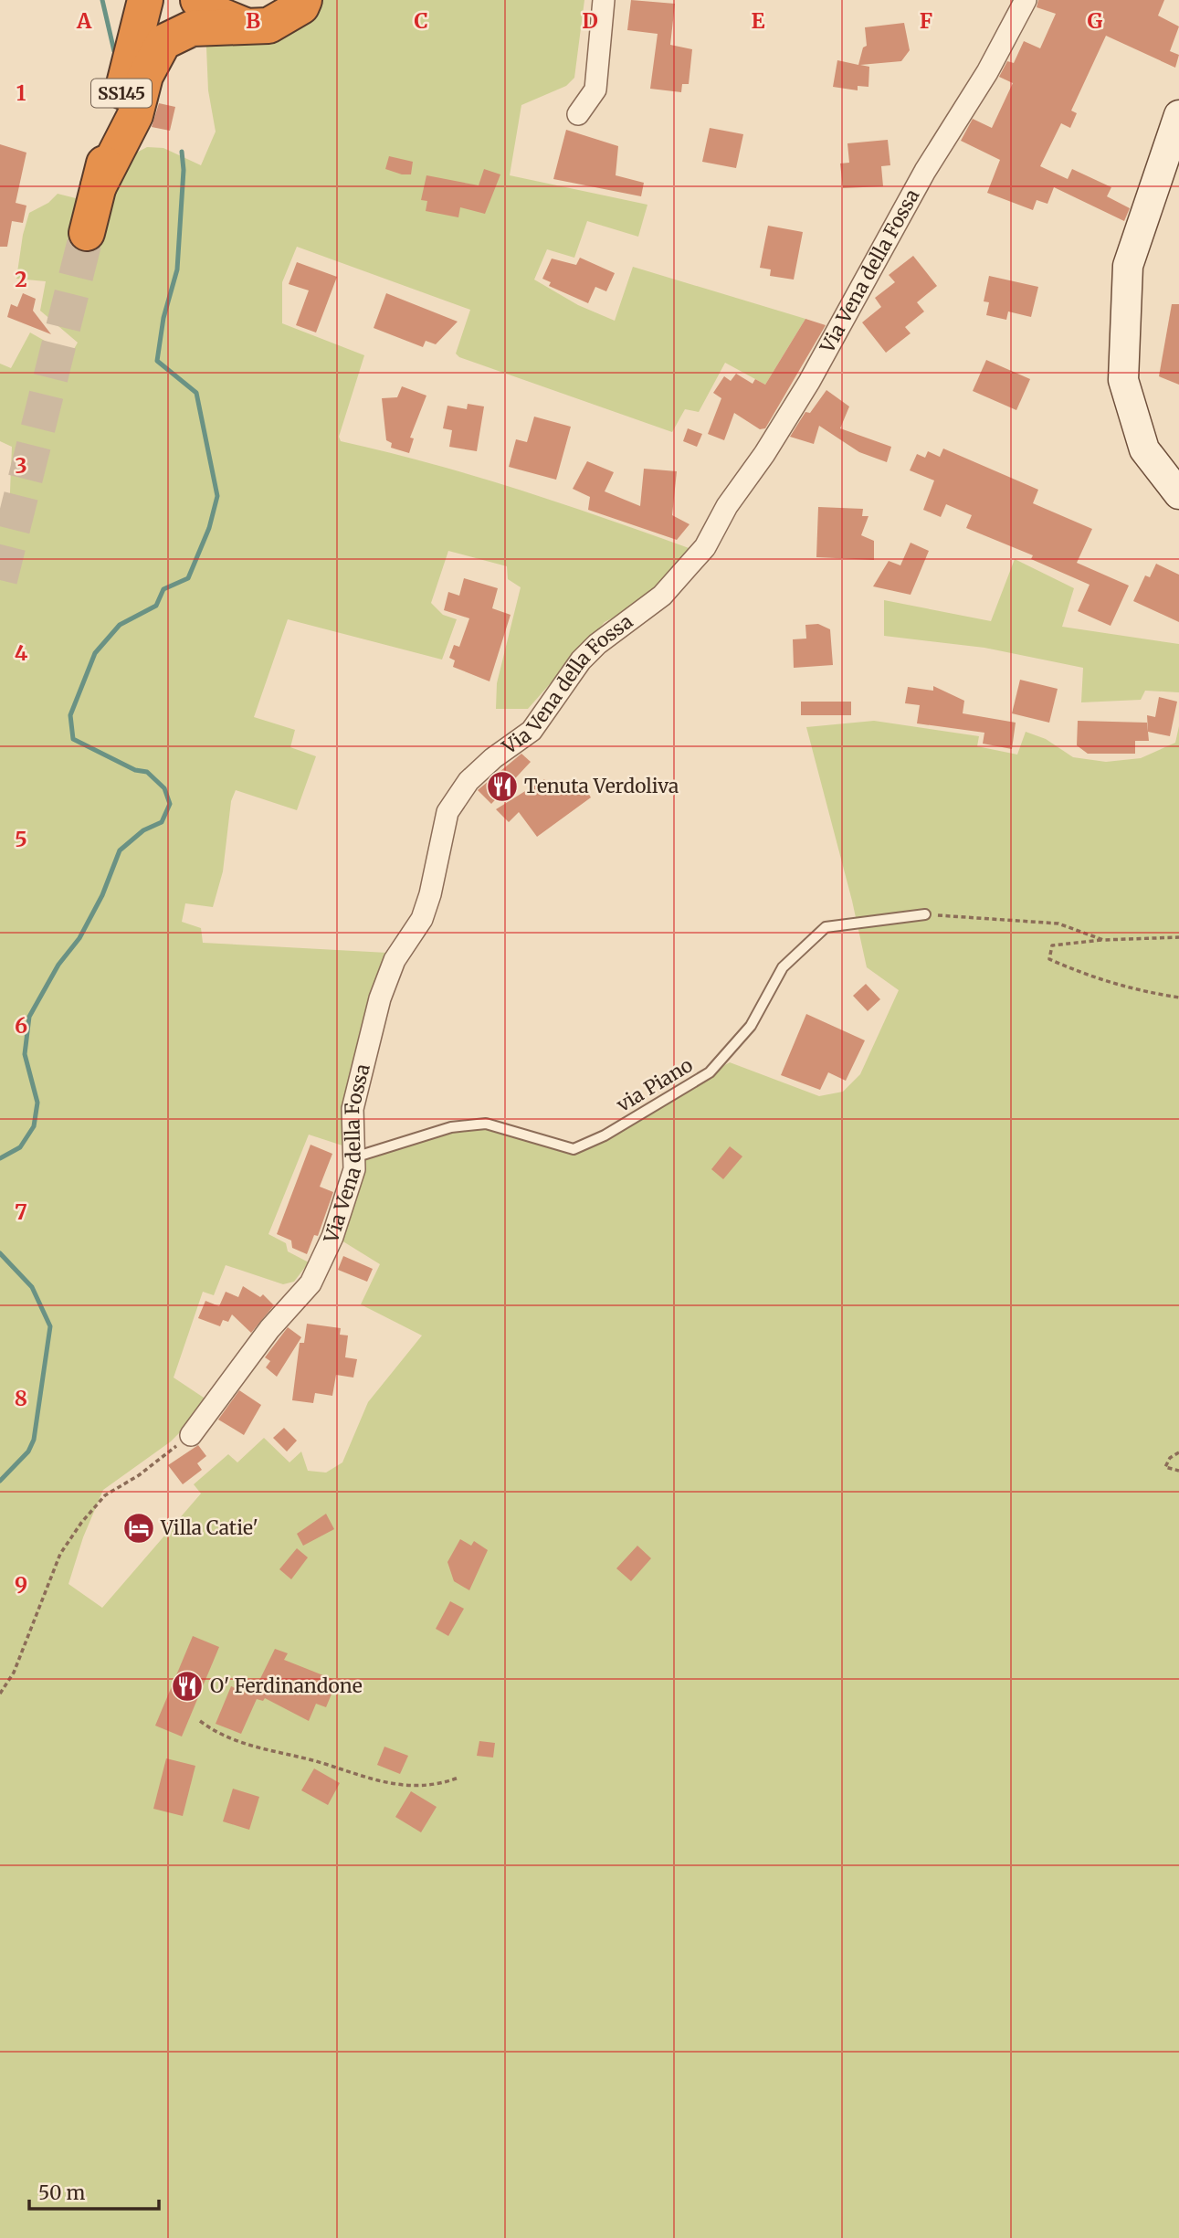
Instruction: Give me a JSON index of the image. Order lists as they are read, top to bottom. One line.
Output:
{"streets":{"highway":["SS145"],"street":["Via Vena della Fossa"],"lane":["via Piano"]},"crossings":[["Via Vena della Fossa","via Piano"]],"places":{"restaurant":["Tenuta Verdoliva","O' Ferdinandone"],"hotel":["Villa Catie'"]},"scale_bar":"50 m","grid":{"columns":["A","B","C","D","E","F","G"],"rows":["1","2","3","4","5","6","7","8","9"]}}
